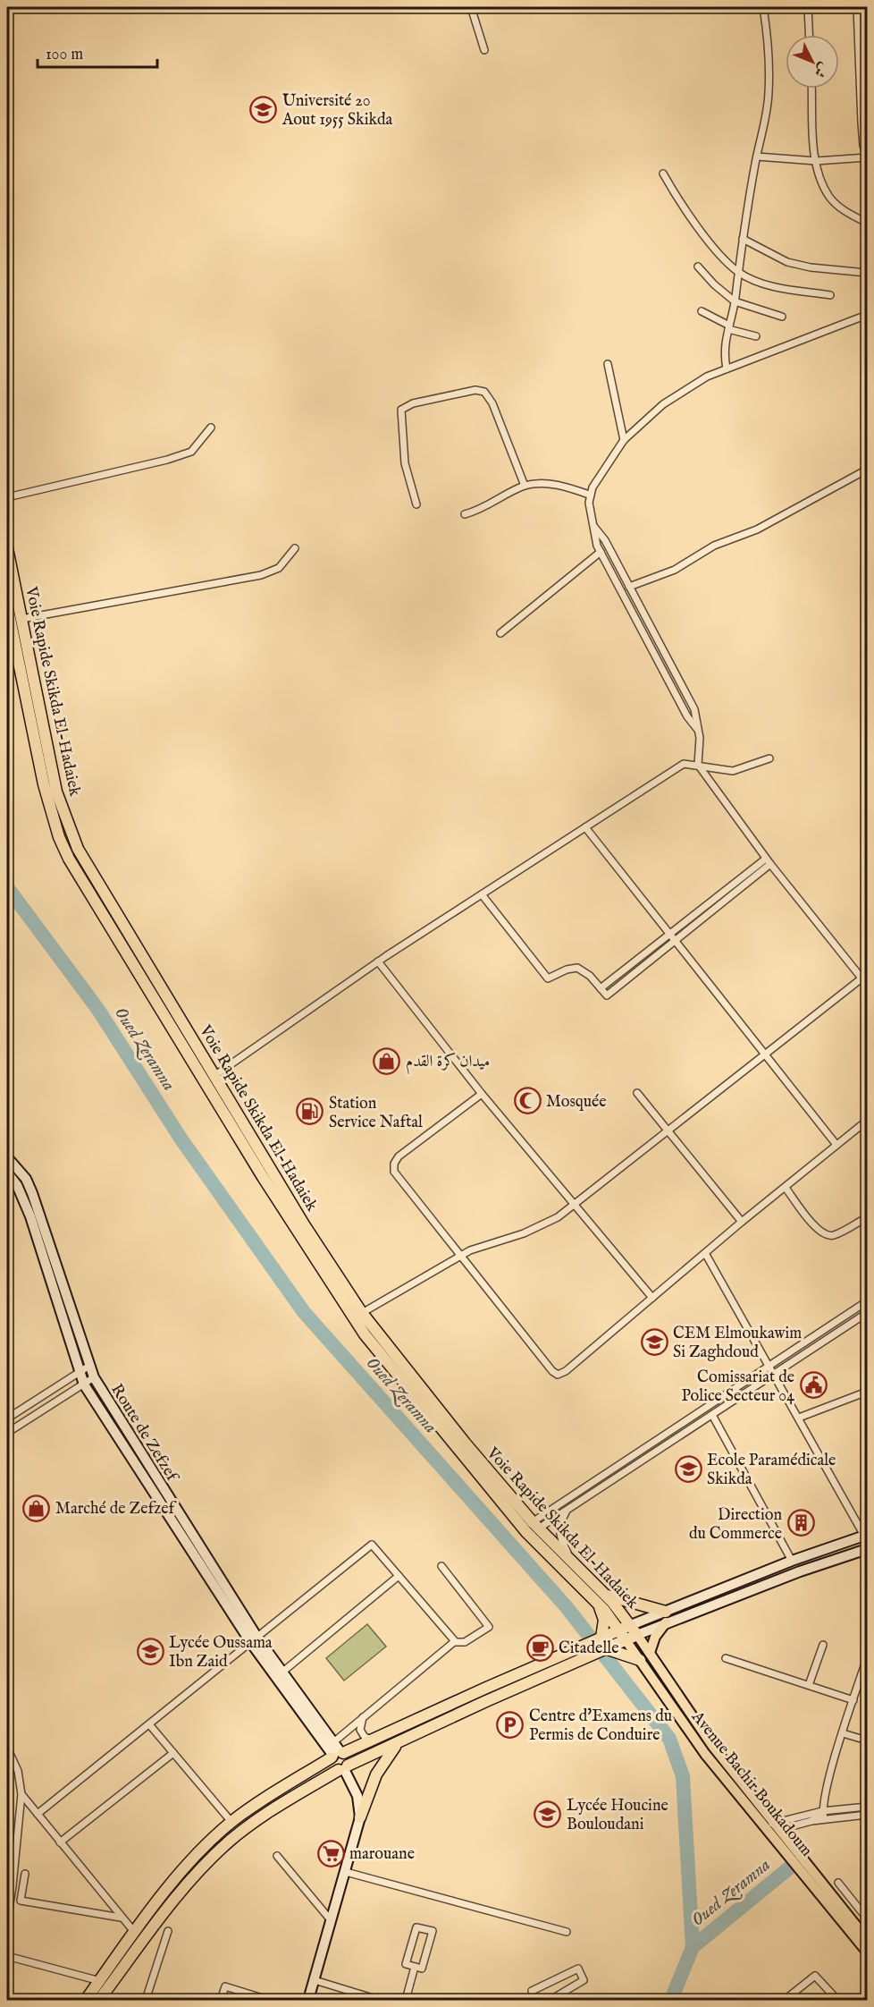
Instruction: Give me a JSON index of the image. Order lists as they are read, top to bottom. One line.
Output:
{"streets":{"highway":["Voie Rapide Skikda El-Hadaiek","Avenue Bachir Boukadoum"],"main road":["Route de Zefzef"]},"crossings":[["Voie Rapide Skikda El-Hadaiek","Avenue Bachir Boukadoum"]],"water":["Oued Zeramna"],"places":{"school or university":["Université 20 Aout 1955 Skikda","CEM Elmoukawim Si Zaghdoud","Ecole Paramédicale Skikda","Lycée Oussama Ibn Zaid","Lycée Houcine Bouloudani"],"shop":["ميدان كرة القدم","Marché de Zefzef"],"mosque":["Mosquée"],"fuel station":["Station Service Naftal"],"public building":["Comissariat de Police Secteur 04"],"building":["Direction du Commerce"],"cafe":["Citadelle"],"parking":["Centre d'Examens du Permis de Conduire"],"supermarket":["marouane"]},"scale_bar":"100 m","north":"bottom right"}
